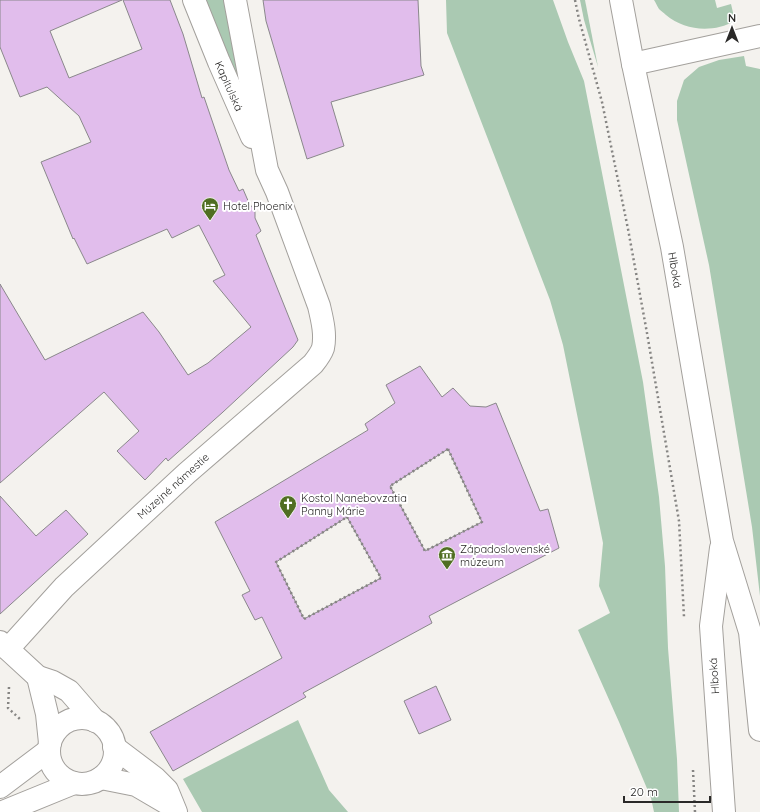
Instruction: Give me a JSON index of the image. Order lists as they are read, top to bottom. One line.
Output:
{"streets":{"street":["Kapitulská","Hlboká","Múzejné námestie"]},"crossings":[["Kapitulská","Múzejné námestie"]],"places":{"hotel":["Hotel Phoenix"],"church":["Kostol Nanebovzatia Panny Márie"],"museum":["Západoslovenské múzeum"]},"scale_bar":"20 m","north":"top"}
